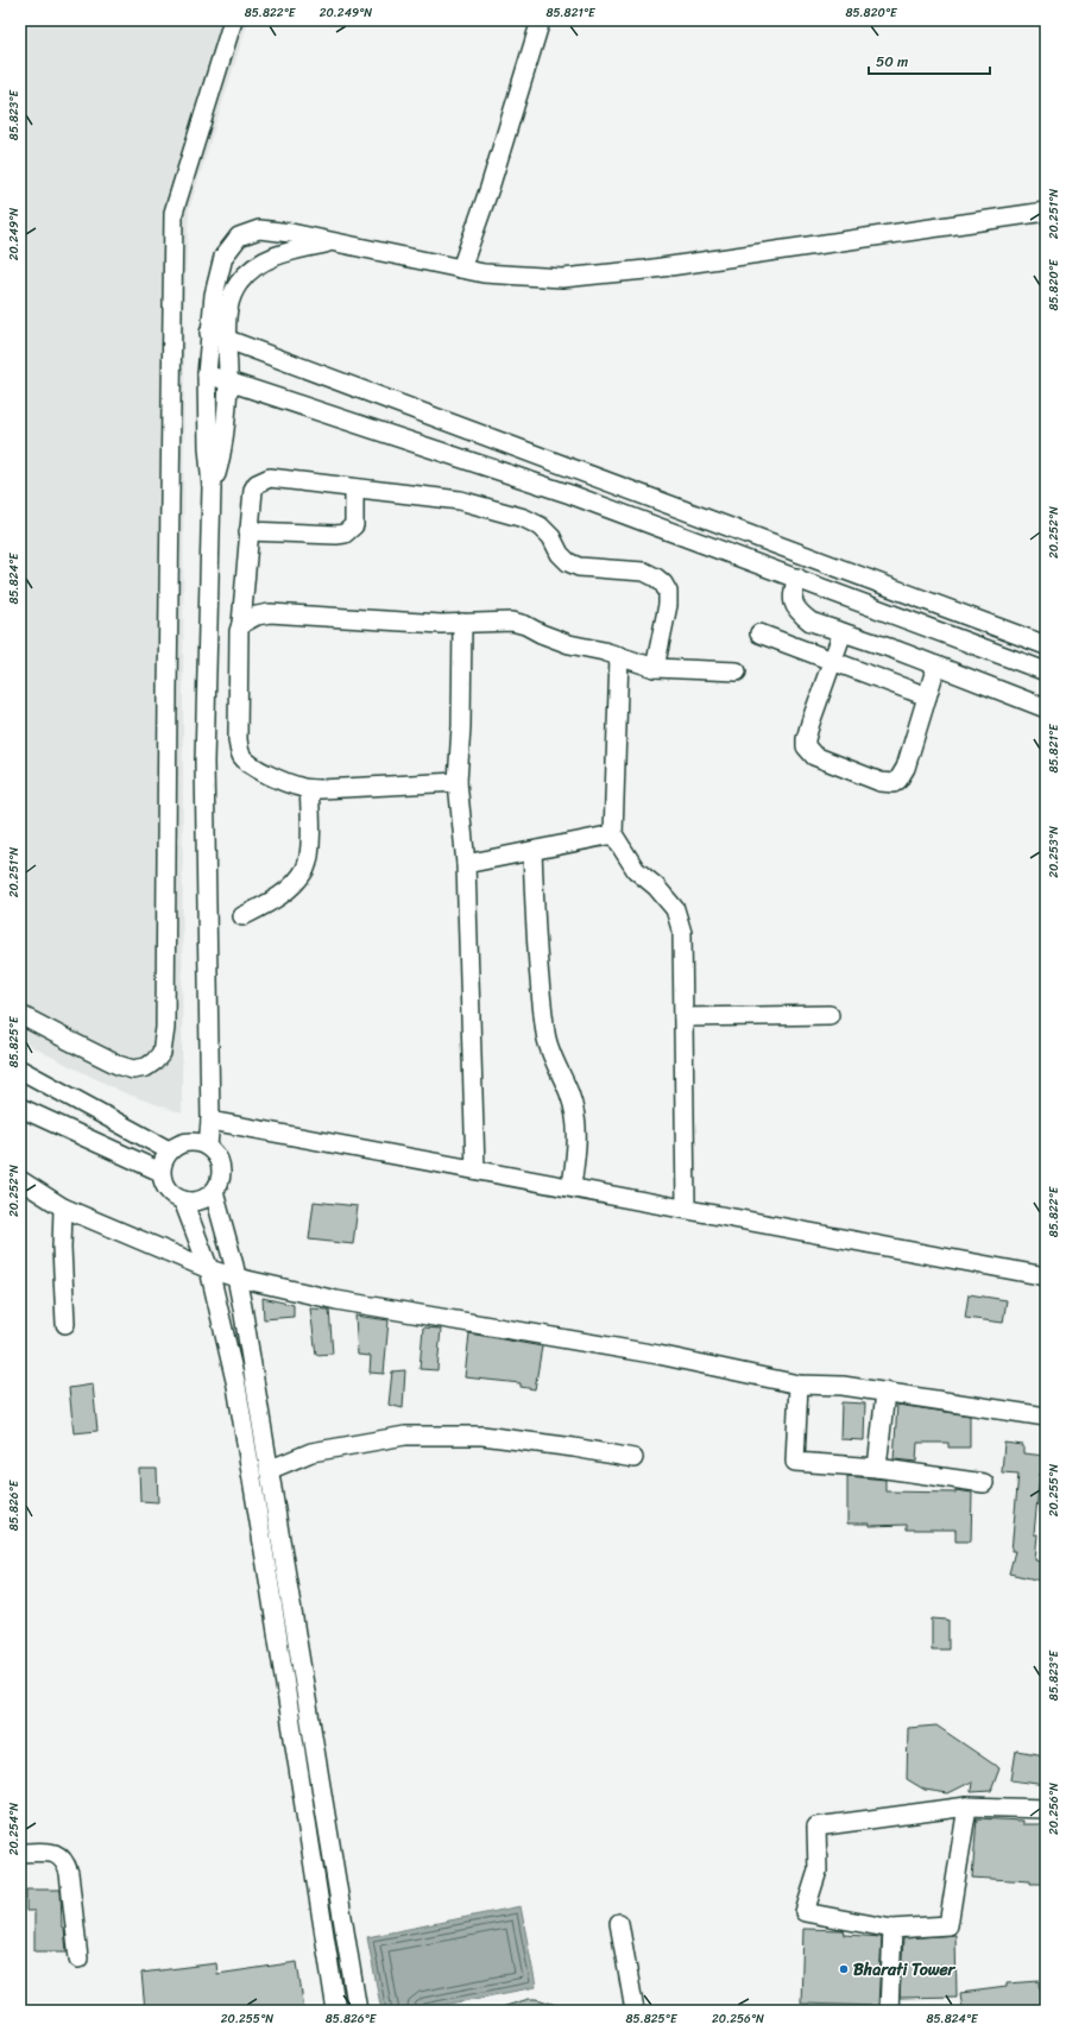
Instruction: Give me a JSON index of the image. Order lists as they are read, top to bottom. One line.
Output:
{"places":["Bharati Tower"],"scale_bar":"50 m","coordinates":["85.822°E","20.249°N","85.821°E","85.820°E","85.823°E","20.251°N","20.252°N","85.824°E","20.253°N","85.825°E","20.255°N","85.826°E","20.256°N","20.254°N"]}
